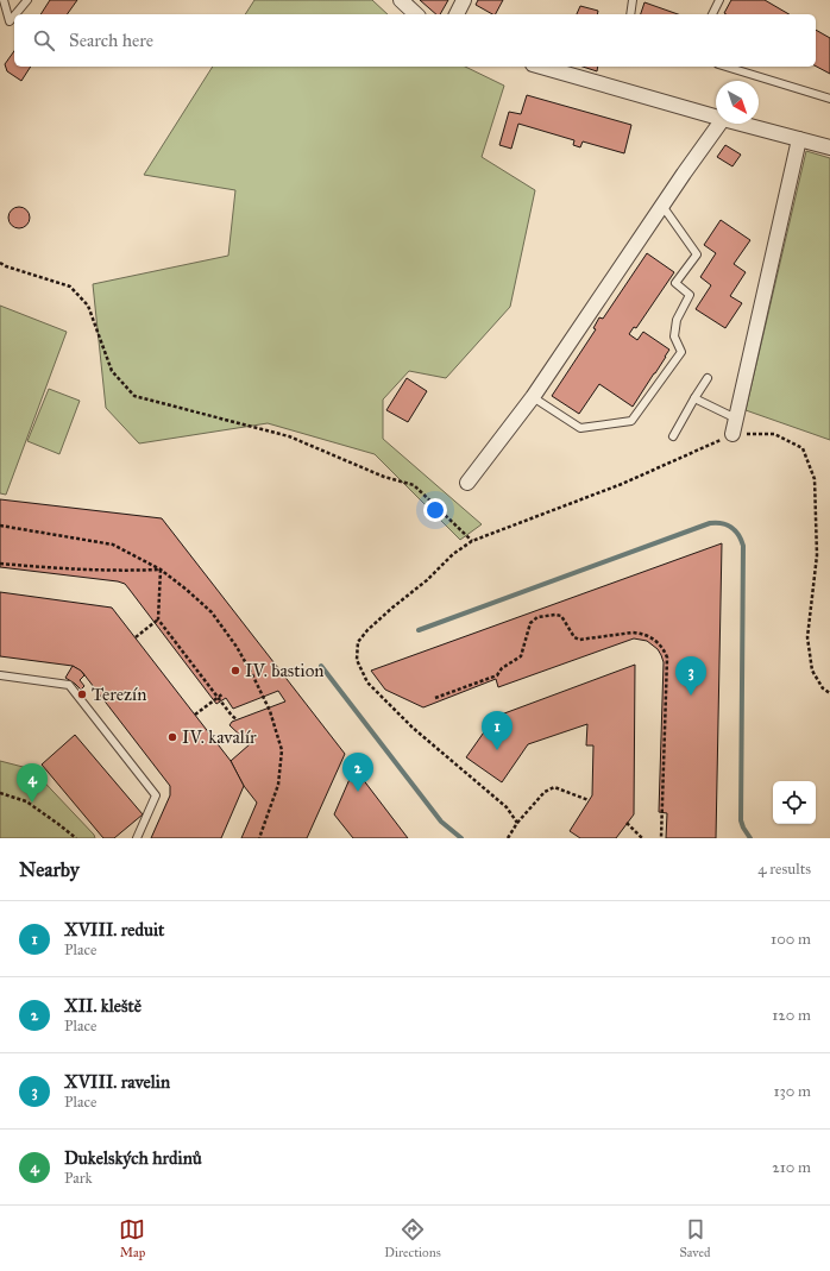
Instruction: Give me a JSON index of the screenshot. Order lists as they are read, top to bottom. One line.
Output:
{"places":["IV. bastion","Terezín","IV. kavalír"],"north":"bottom right","page":{"search":"Search here","pins":["3","1","2","4"],"heading":["Nearby","4 results"],"list":[{"mark":"1","name":"XVIII. reduit","note":"Place","value":"100 m"},{"mark":"2","name":"XII. kleště","note":"Place","value":"120 m"},{"mark":"3","name":"XVIII. ravelin","note":"Place","value":"130 m"},{"mark":"4","name":"Dukelských hrdinů","note":"Park","value":"210 m"}],"nav":["Map","Directions","Saved"]}}
